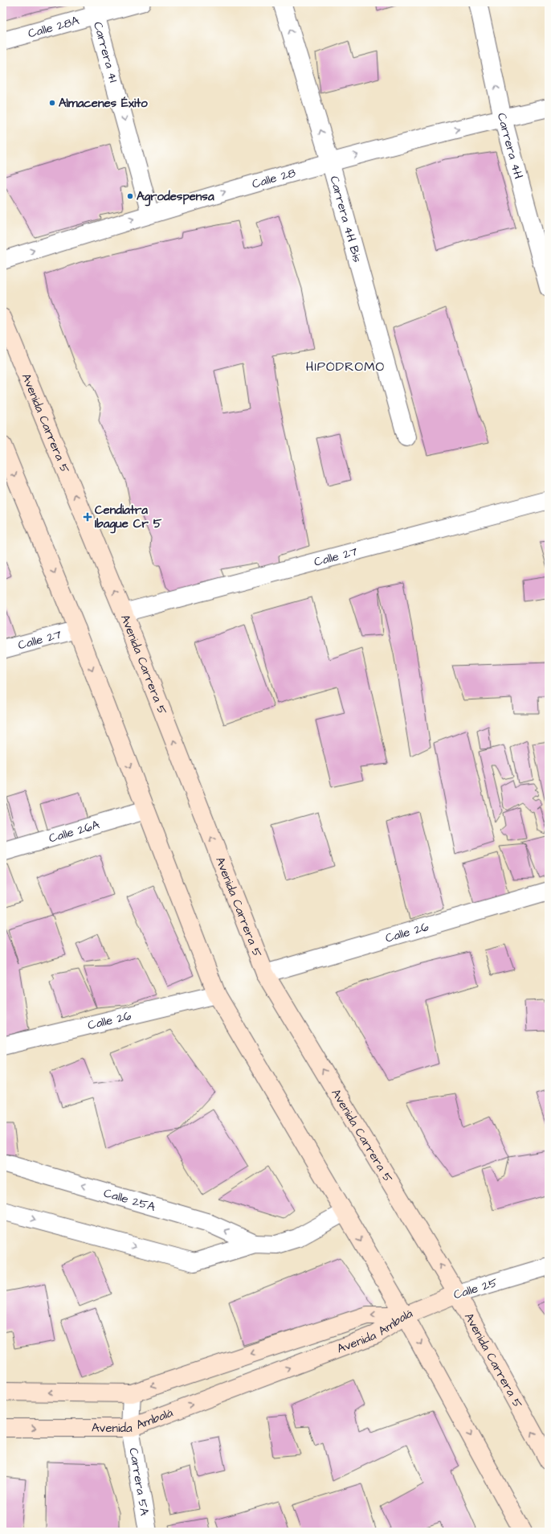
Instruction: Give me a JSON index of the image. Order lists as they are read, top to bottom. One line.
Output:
{"streets":{"main road":["Avenida Carrera 5","Calle 25","Avenida Ambalá"],"street":["Calle 28A","Carrera 4I","Carrera 4H","Calle 28","Carrera 4H Bis","Calle 27","Calle 26A","Calle 26","Calle 25A","Carrera 5A"]},"crossings":[["Calle 28A","Carrera 4I"],["Carrera 4I","Calle 28"],["Carrera 4H","Calle 28"],["Calle 28","Carrera 4H Bis"],["Avenida Carrera 5","Calle 27"],["Avenida Carrera 5","Calle 26"],["Avenida Carrera 5","Calle 25"],["Calle 25","Avenida Ambalá"],["Avenida Ambalá","Carrera 5A"]],"one_way":["Carrera 4I","Carrera 4H","Calle 28","Carrera 4H Bis"],"districts":["HIPÓDROMO"],"places":{"other":["Almacenes Éxito","Agrodespensa"],"health":["Cendiatra Ibague Cr 5"]}}
